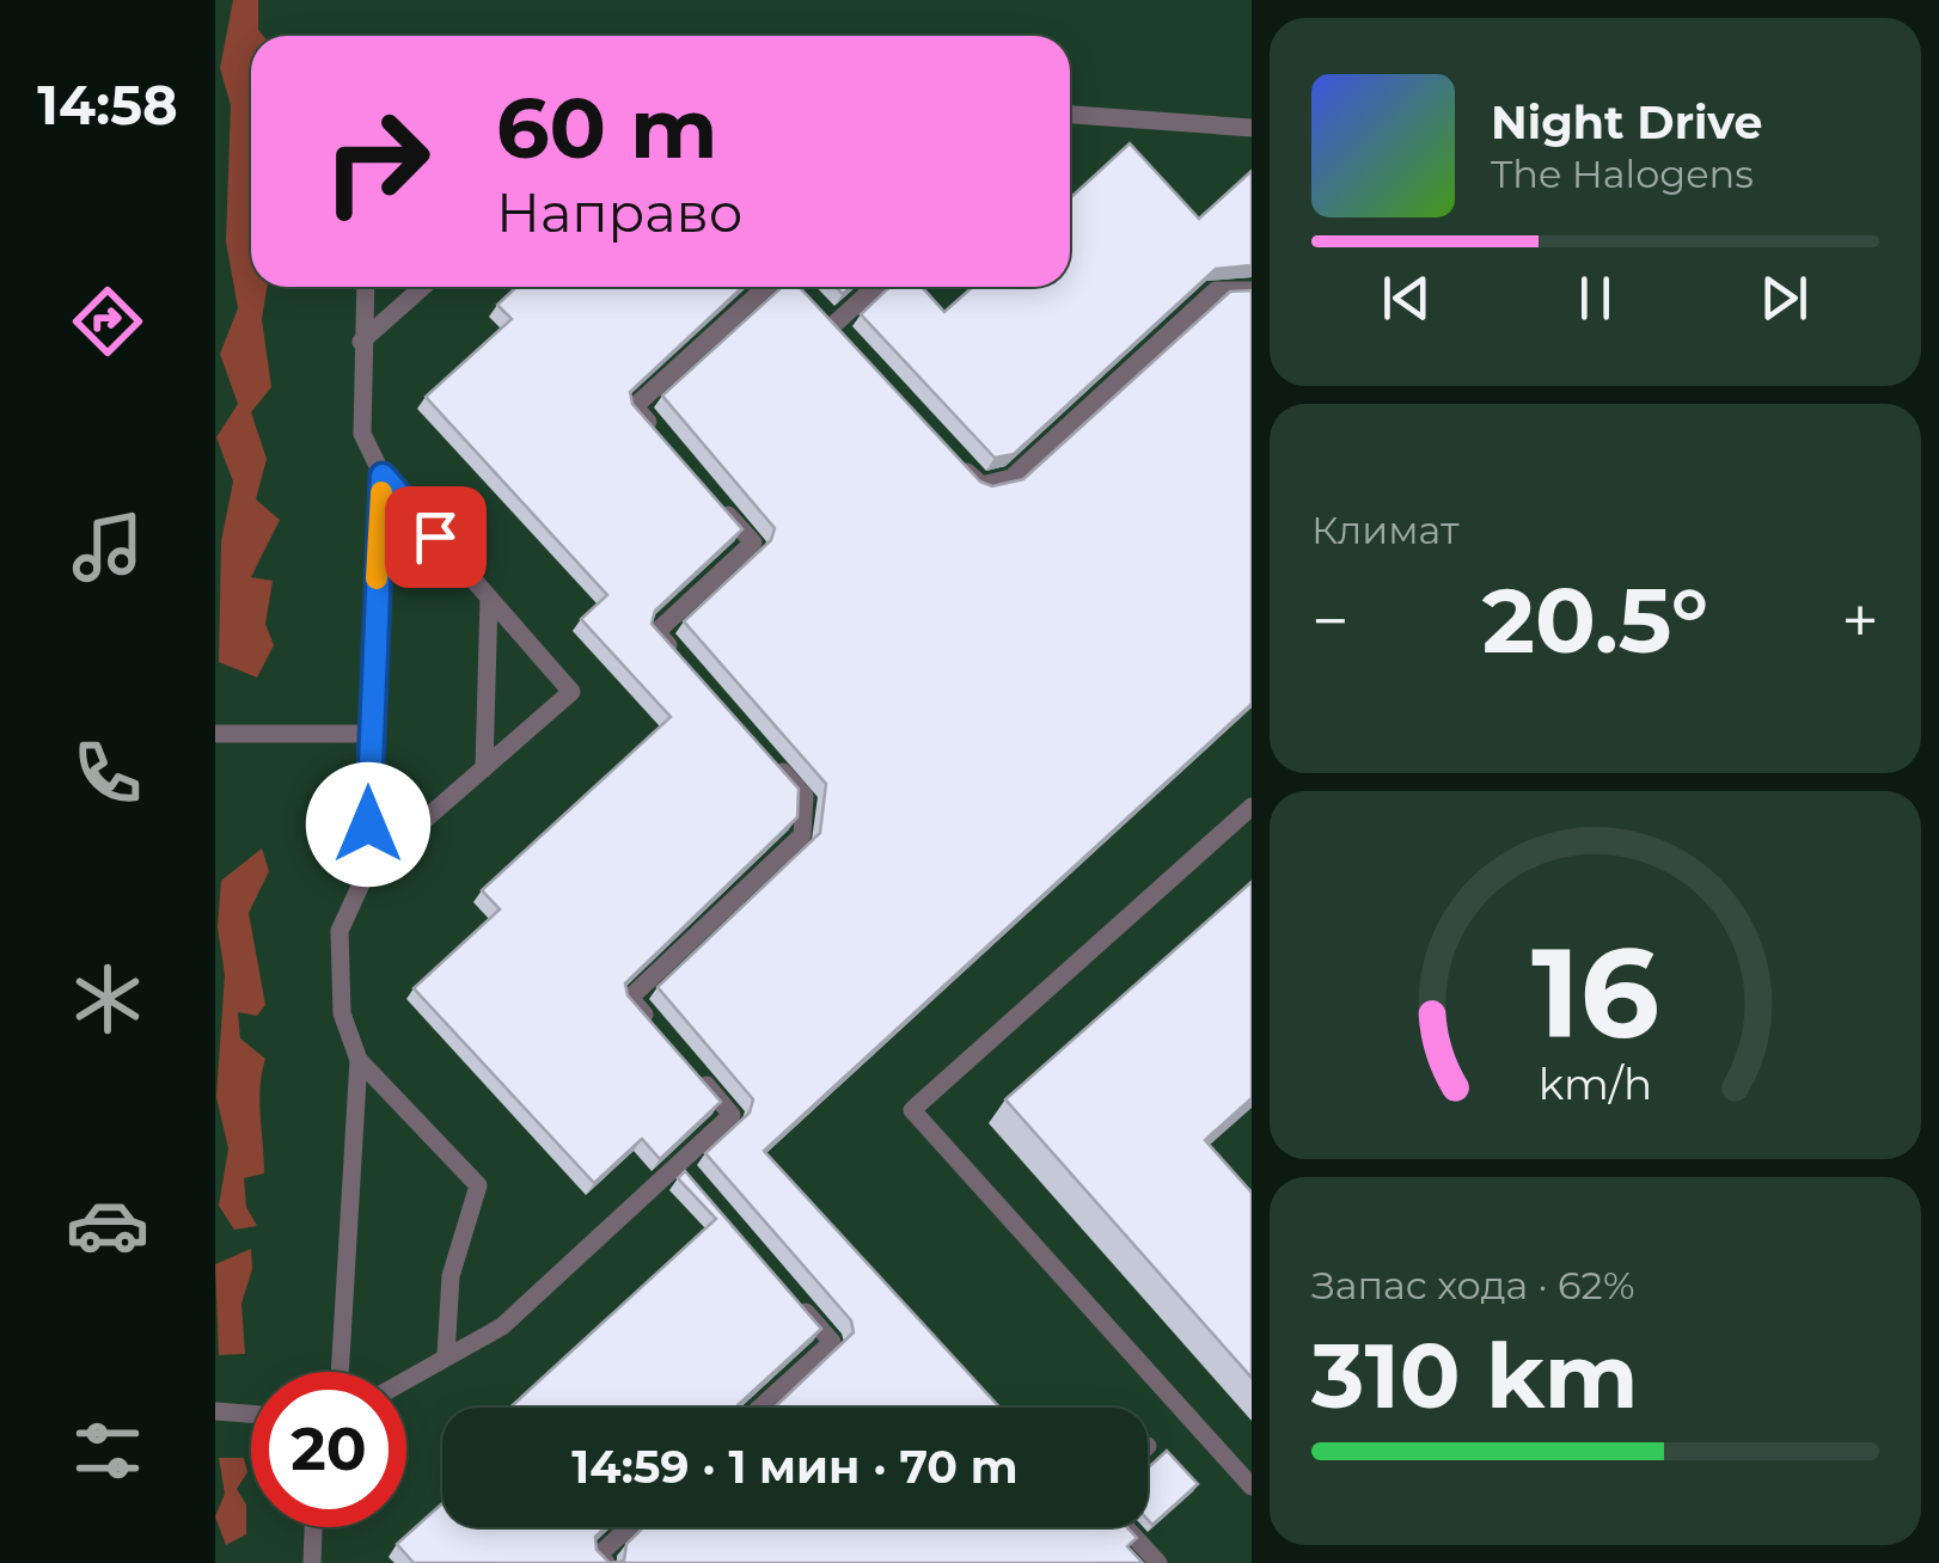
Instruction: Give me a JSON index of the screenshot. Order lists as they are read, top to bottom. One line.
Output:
{"page":{"tabs":"14:58","turn":["60 m","Направо"],"song":["Night Drive","The Halogens"],"tile":["Климат",["Запас хода · 62%","310 km"]],"heat":["−","20.5°","+"],"limit":"20","trip":"14:59 · 1 мин · 70 m","gauge":["16","km/h"]}}
